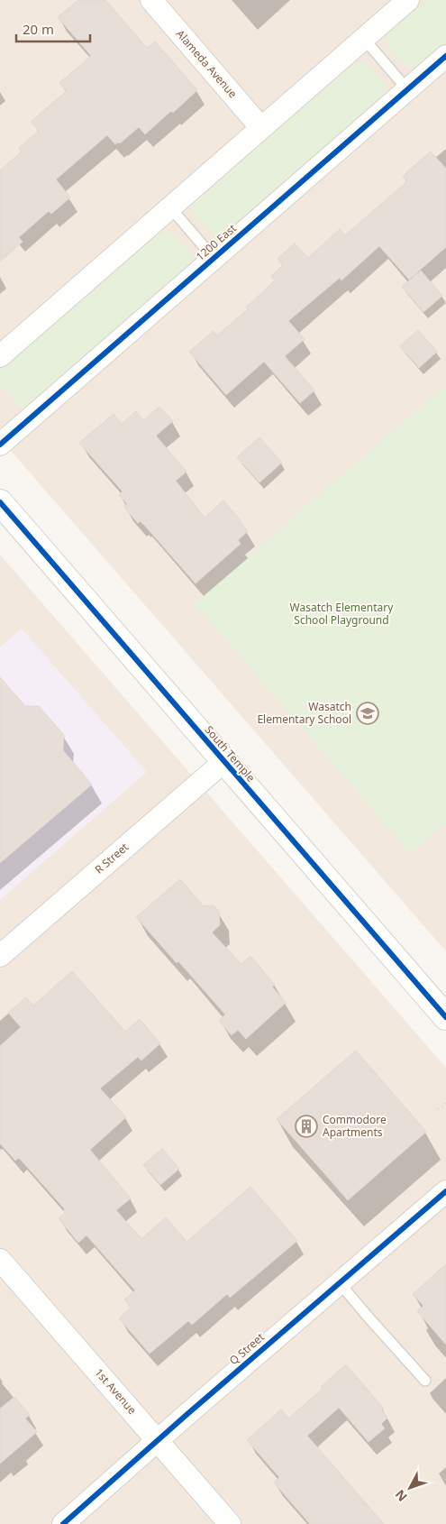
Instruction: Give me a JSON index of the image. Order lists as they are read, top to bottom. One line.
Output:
{"streets":{"main road":["South Temple"],"street":["Alameda Avenue","1200 East","R Street","Q Street","1st Avenue"]},"crossings":[["South Temple","R Street"],["Q Street","1st Avenue"]],"parks":["Wasatch Elementary School Playground"],"places":{"school or university":["Wasatch Elementary School"],"building":["Commodore Apartments"]},"scale_bar":"20 m","north":"bottom left"}
